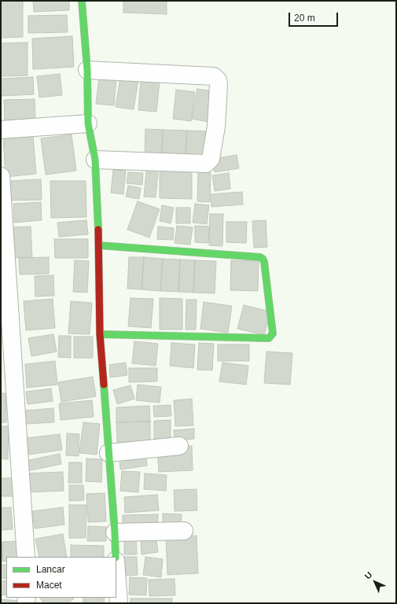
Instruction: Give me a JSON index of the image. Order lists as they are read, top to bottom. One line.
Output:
{"legend":["Lancar","Macet"],"scale_bar":"20 m","north":"top left"}
